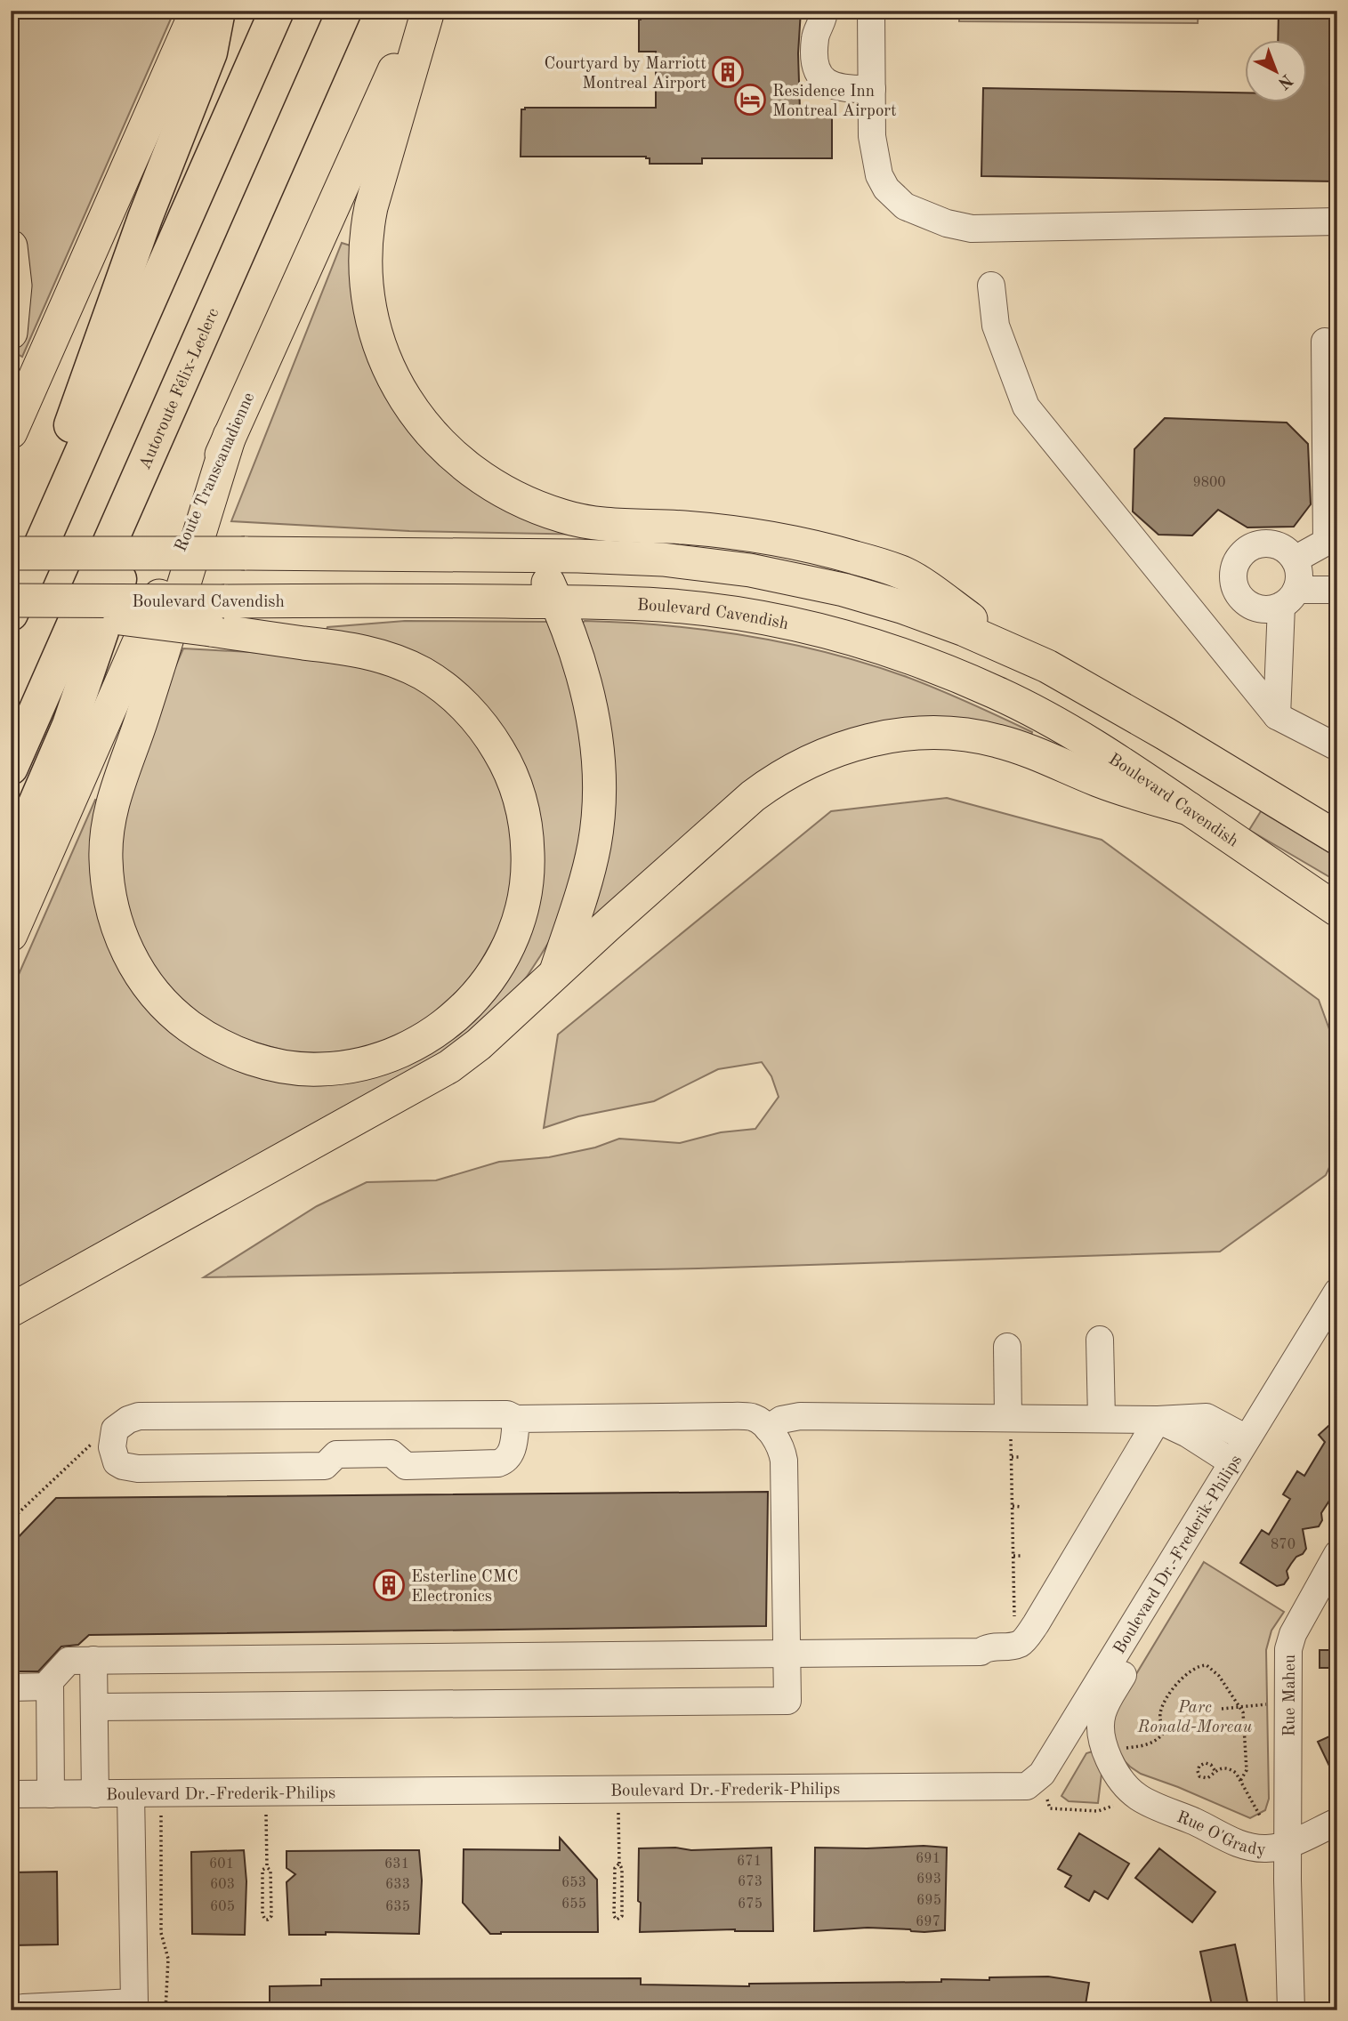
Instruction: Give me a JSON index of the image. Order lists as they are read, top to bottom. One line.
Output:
{"streets":{"highway":["Autoroute Félix-Leclerc"],"main road":["Route Transcanadienne","Boulevard Cavendish"],"street":["Boulevard Dr.-Frederik-Philips","Rue Maheu","Rue O'Grady"]},"crossings":[["Boulevard Dr.-Frederik-Philips","Rue O'Grady"],["Rue Maheu","Rue O'Grady"]],"parks":["Parc Ronald-Moreau"],"places":{"building":["Courtyard by Marriott Montreal Airport","Esterline CMC Electronics"],"hotel":["Residence Inn Montreal Airport"]},"house_numbers":["9800","870","691","671","601","631","693","673","653","603","633","695","655","675","605","635","697"],"north":"bottom right"}
